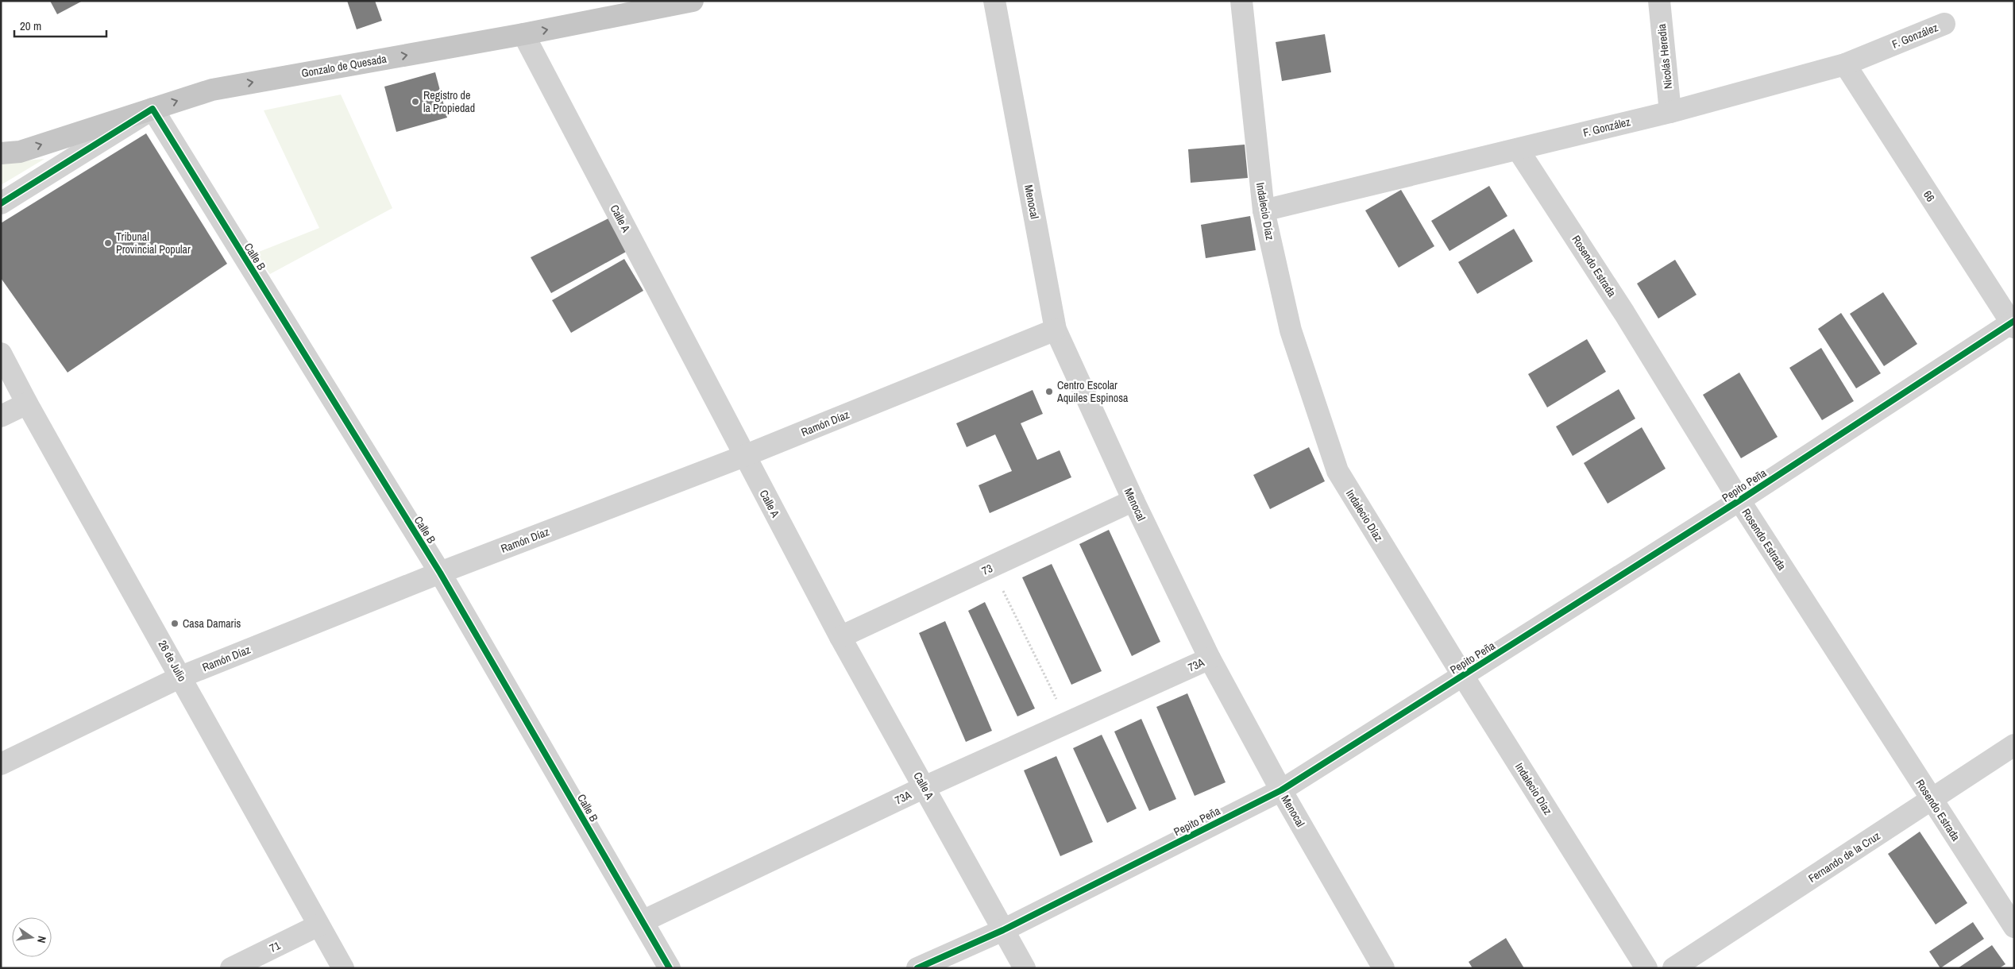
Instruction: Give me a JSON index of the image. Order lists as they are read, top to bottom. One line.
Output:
{"streets":{"main road":["Gonzalo de Quesada"],"street":["F. González","Nicolás Heredia","66","Menocal","Indalecio Díaz","Calle A","Calle B","Rosendo Estrada","Ramón Díaz","Pepito Peña","73","26 de Julio","73A","Fernando de la Cruz","71"]},"crossings":[["F. González","Nicolás Heredia"],["F. González","66"],["F. González","Indalecio Díaz"],["F. González","Rosendo Estrada"],["Gonzalo de Quesada","Calle A"],["Gonzalo de Quesada","Calle B"],["66","Pepito Peña"],["Menocal","Ramón Díaz"],["Menocal","Pepito Peña"],["Menocal","73"],["Menocal","73A"],["Indalecio Díaz","Pepito Peña"],["Calle A","Ramón Díaz"],["Calle A","Pepito Peña"],["Calle A","73"],["Calle A","73A"],["Calle B","Ramón Díaz"],["Calle B","73A"],["Rosendo Estrada","Pepito Peña"],["Rosendo Estrada","Fernando de la Cruz"],["Ramón Díaz","26 de Julio"],["26 de Julio","71"]],"one_way":["Gonzalo de Quesada"],"places":["Registro de la Propiedad","Tribunal Provincial Popular","Centro Escolar Aquiles Espinosa","Casa Damaris"],"scale_bar":"20 m","north":"right"}
